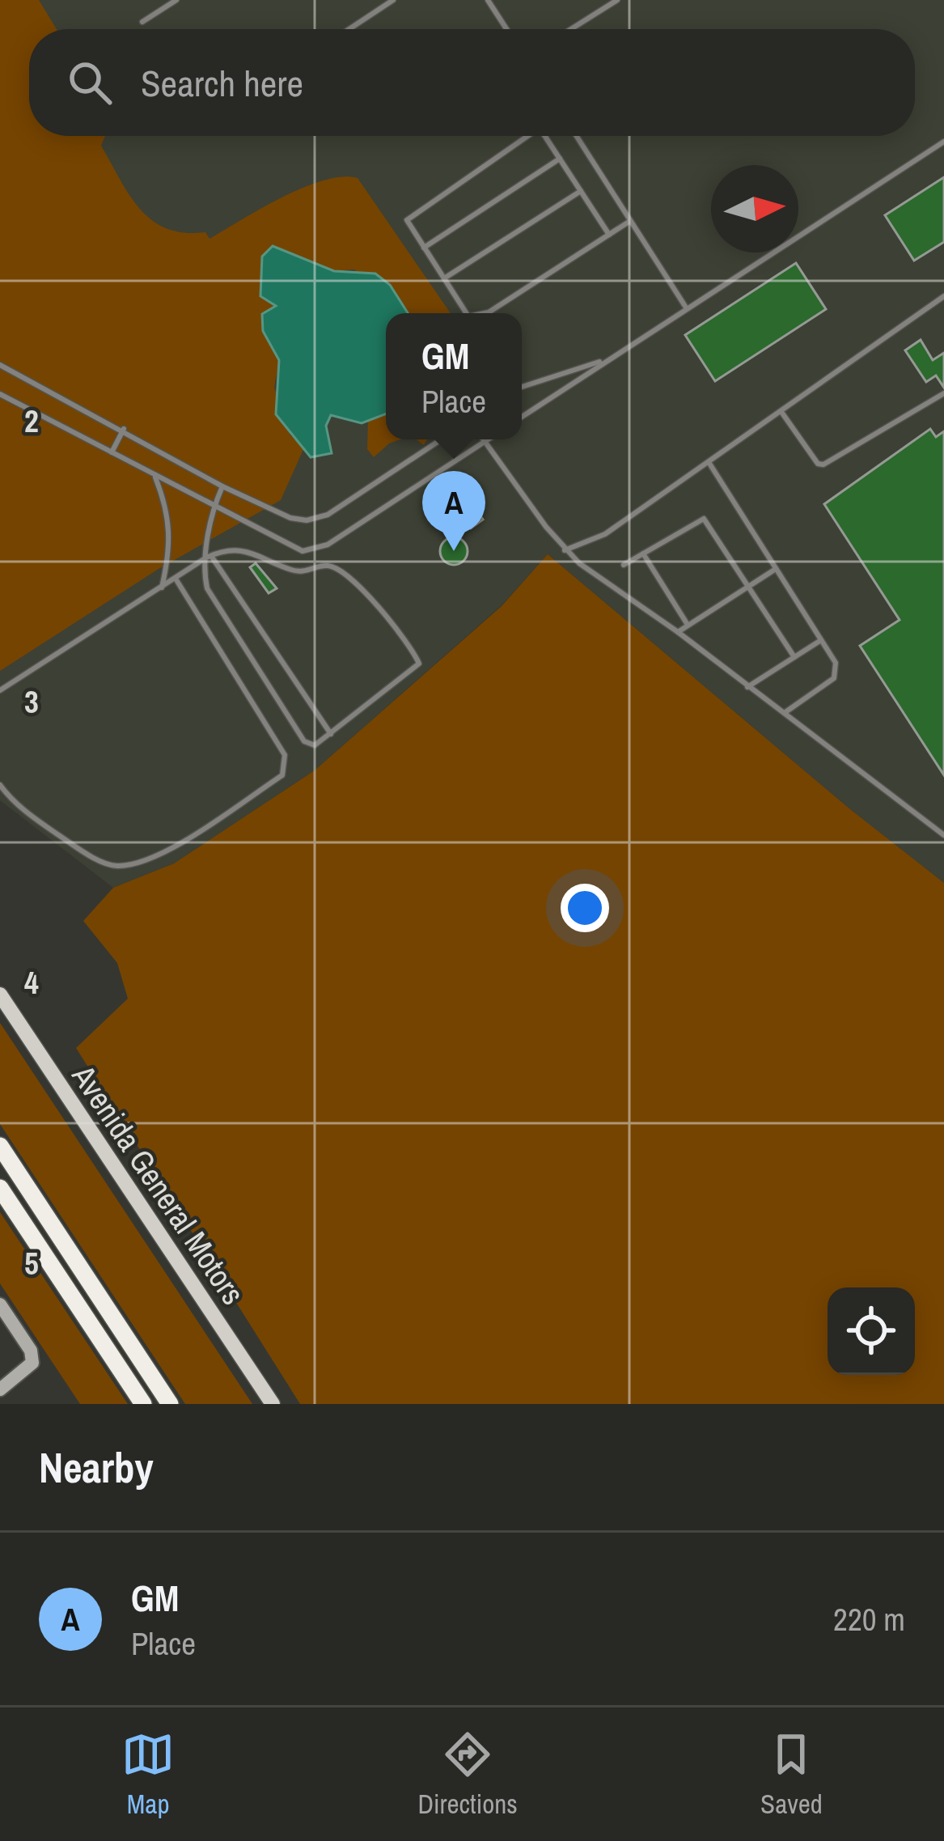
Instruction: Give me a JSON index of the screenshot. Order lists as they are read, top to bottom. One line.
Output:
{"streets":{"main road":["Avenida General Motors"]},"north":"right","page":{"search":"Search here","popup":["GM","Place"],"pins":"A","heading":"Nearby","list":[{"mark":"A","name":"GM","note":"Place","value":"220 m"}],"nav":["Map","Directions","Saved"]},"grid":{"rows":["2","3","4","5"]}}
